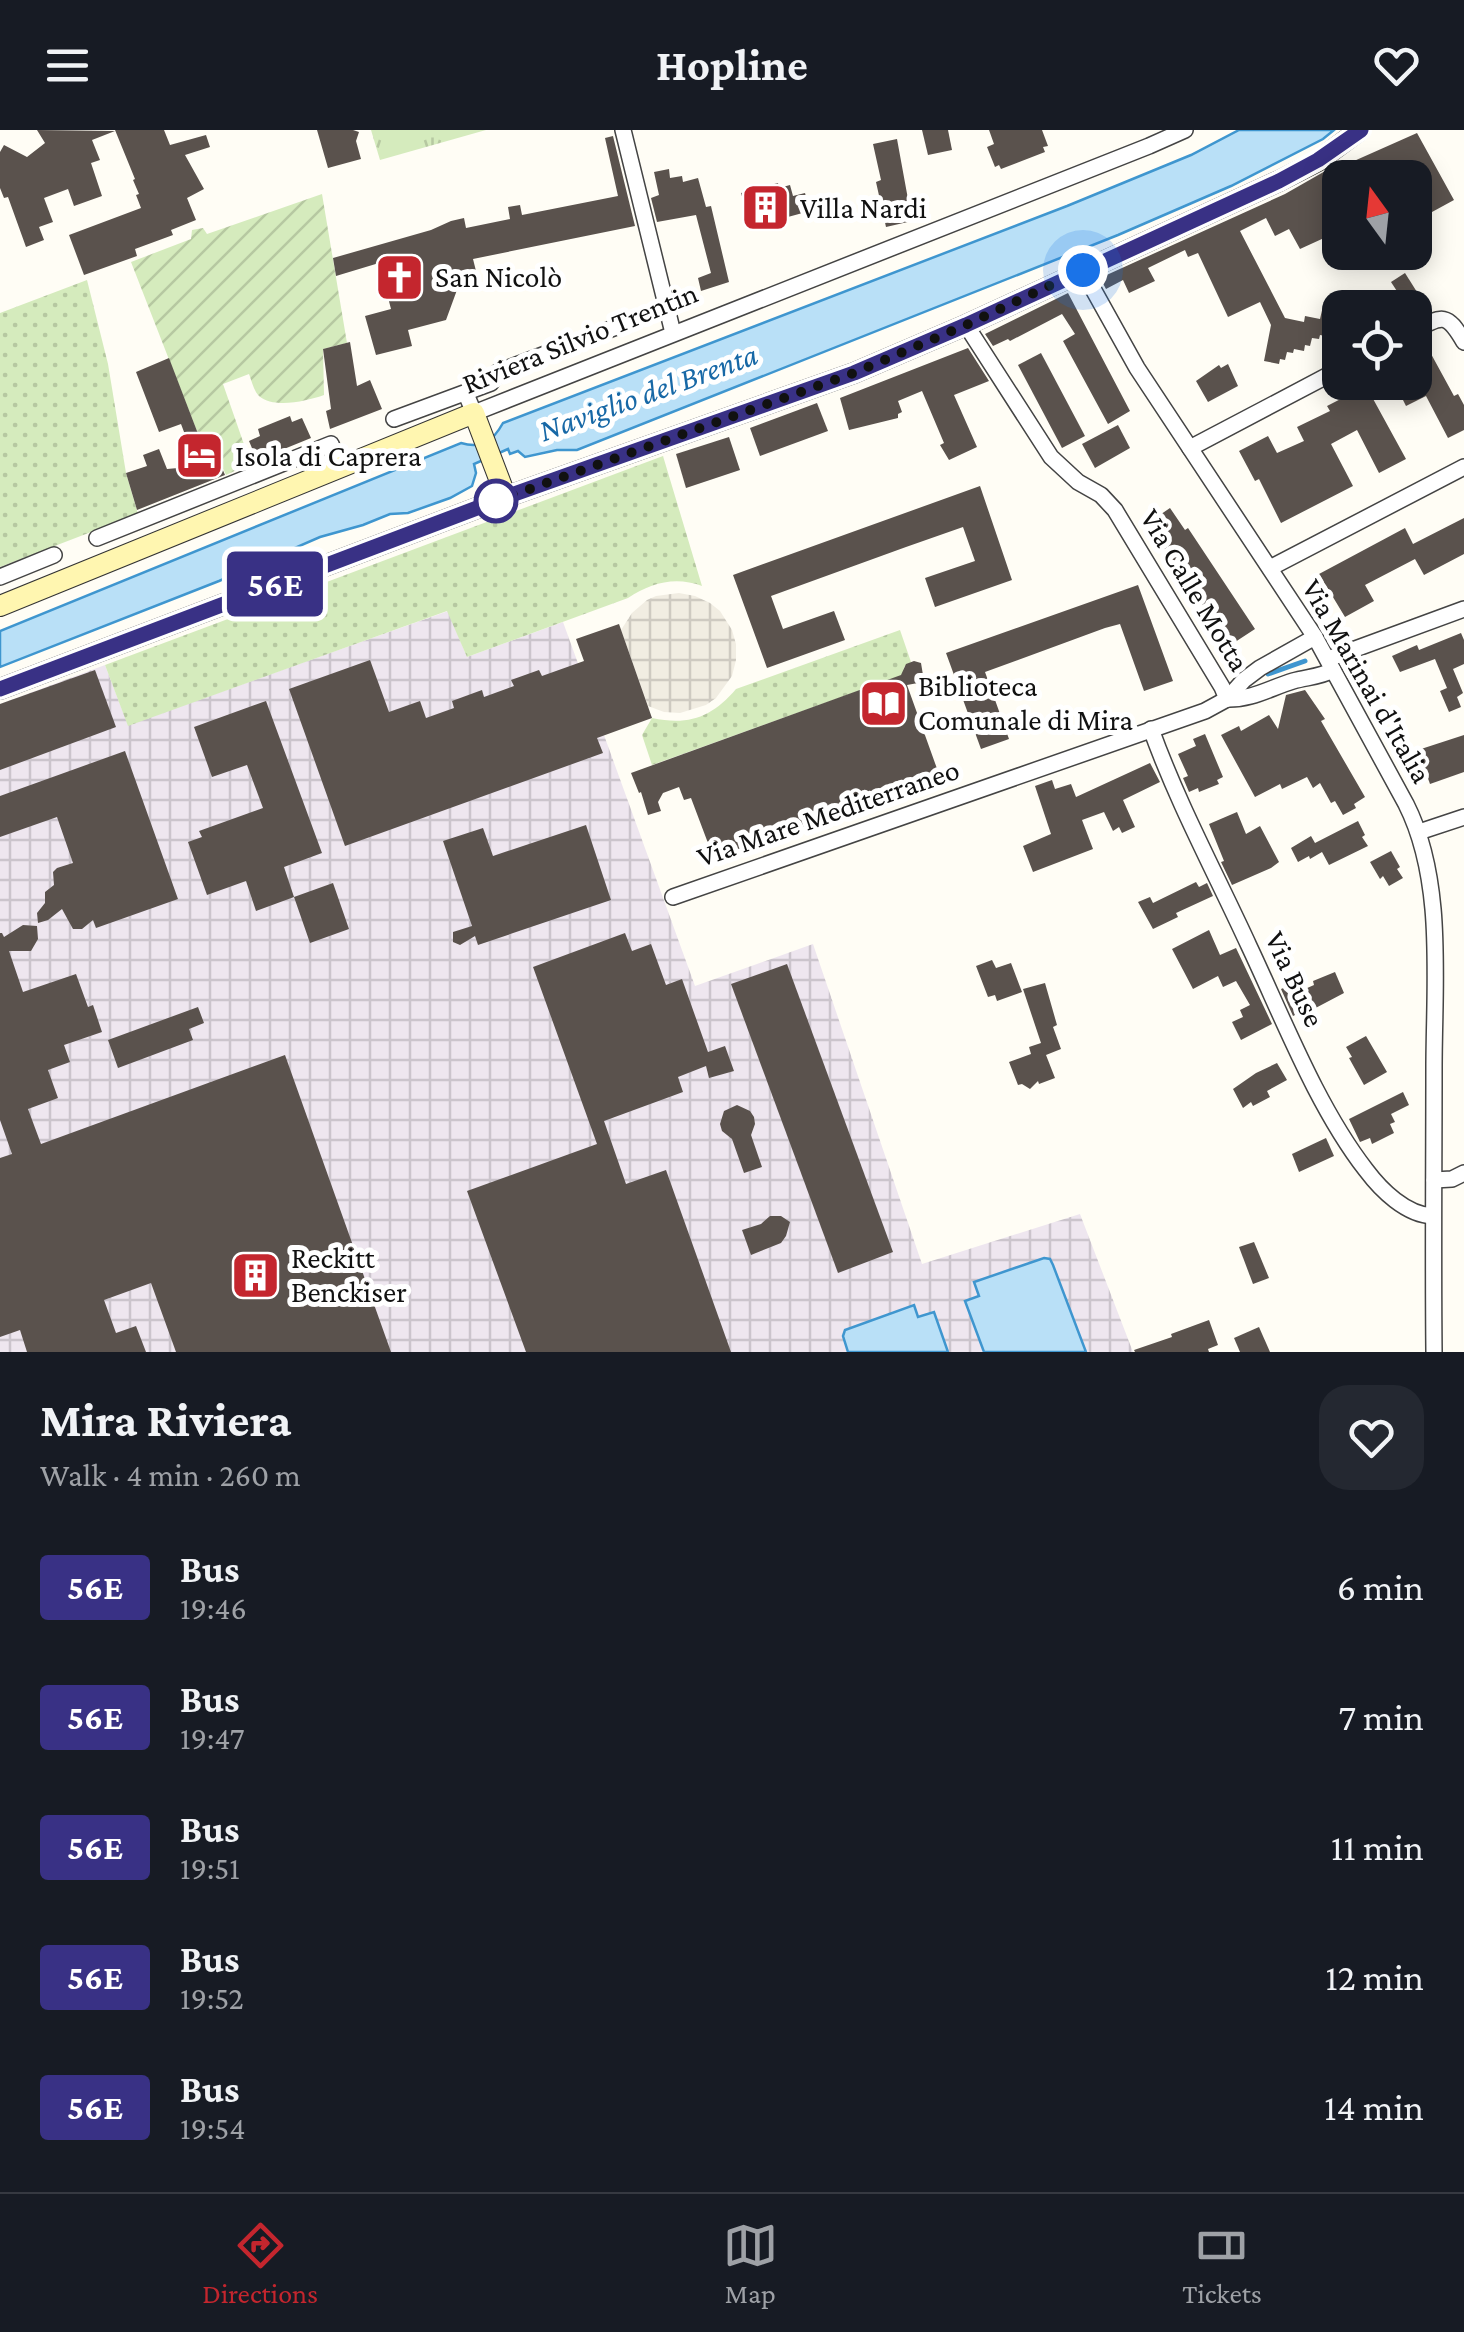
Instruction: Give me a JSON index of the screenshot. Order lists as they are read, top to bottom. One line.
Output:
{"streets":{"street":["Riviera Silvio Trentin","Via Calle Motta","Via Marinai d'Italia","Via Mare Mediterraneo","Via Buse"]},"crossings":[["Via Calle Motta","Via Mare Mediterraneo"],["Via Marinai d'Italia","Via Mare Mediterraneo"],["Via Marinai d'Italia","Via Buse"],["Via Mare Mediterraneo","Via Buse"]],"water":["Naviglio del Brenta"],"places":{"building":["Villa Nardi","Reckitt Benckiser"],"church":["San Nicolò"],"hotel":["Isola di Caprera"],"library":["Biblioteca Comunale di Mira"]},"lines":["bus line 56E"],"north":"top","page":{"header":"Hopline","on_map":"56E","heading":["Mira Riviera","Walk · 4 min · 260 m"],"list":[{"mark":"56E","name":"Bus","note":"19:46","value":"6 min"},{"mark":"56E","name":"Bus","note":"19:47","value":"7 min"},{"mark":"56E","name":"Bus","note":"19:51","value":"11 min"},{"mark":"56E","name":"Bus","note":"19:52","value":"12 min"},{"mark":"56E","name":"Bus","note":"19:54","value":"14 min"}],"tabs":["Directions","Map","Tickets"]}}
